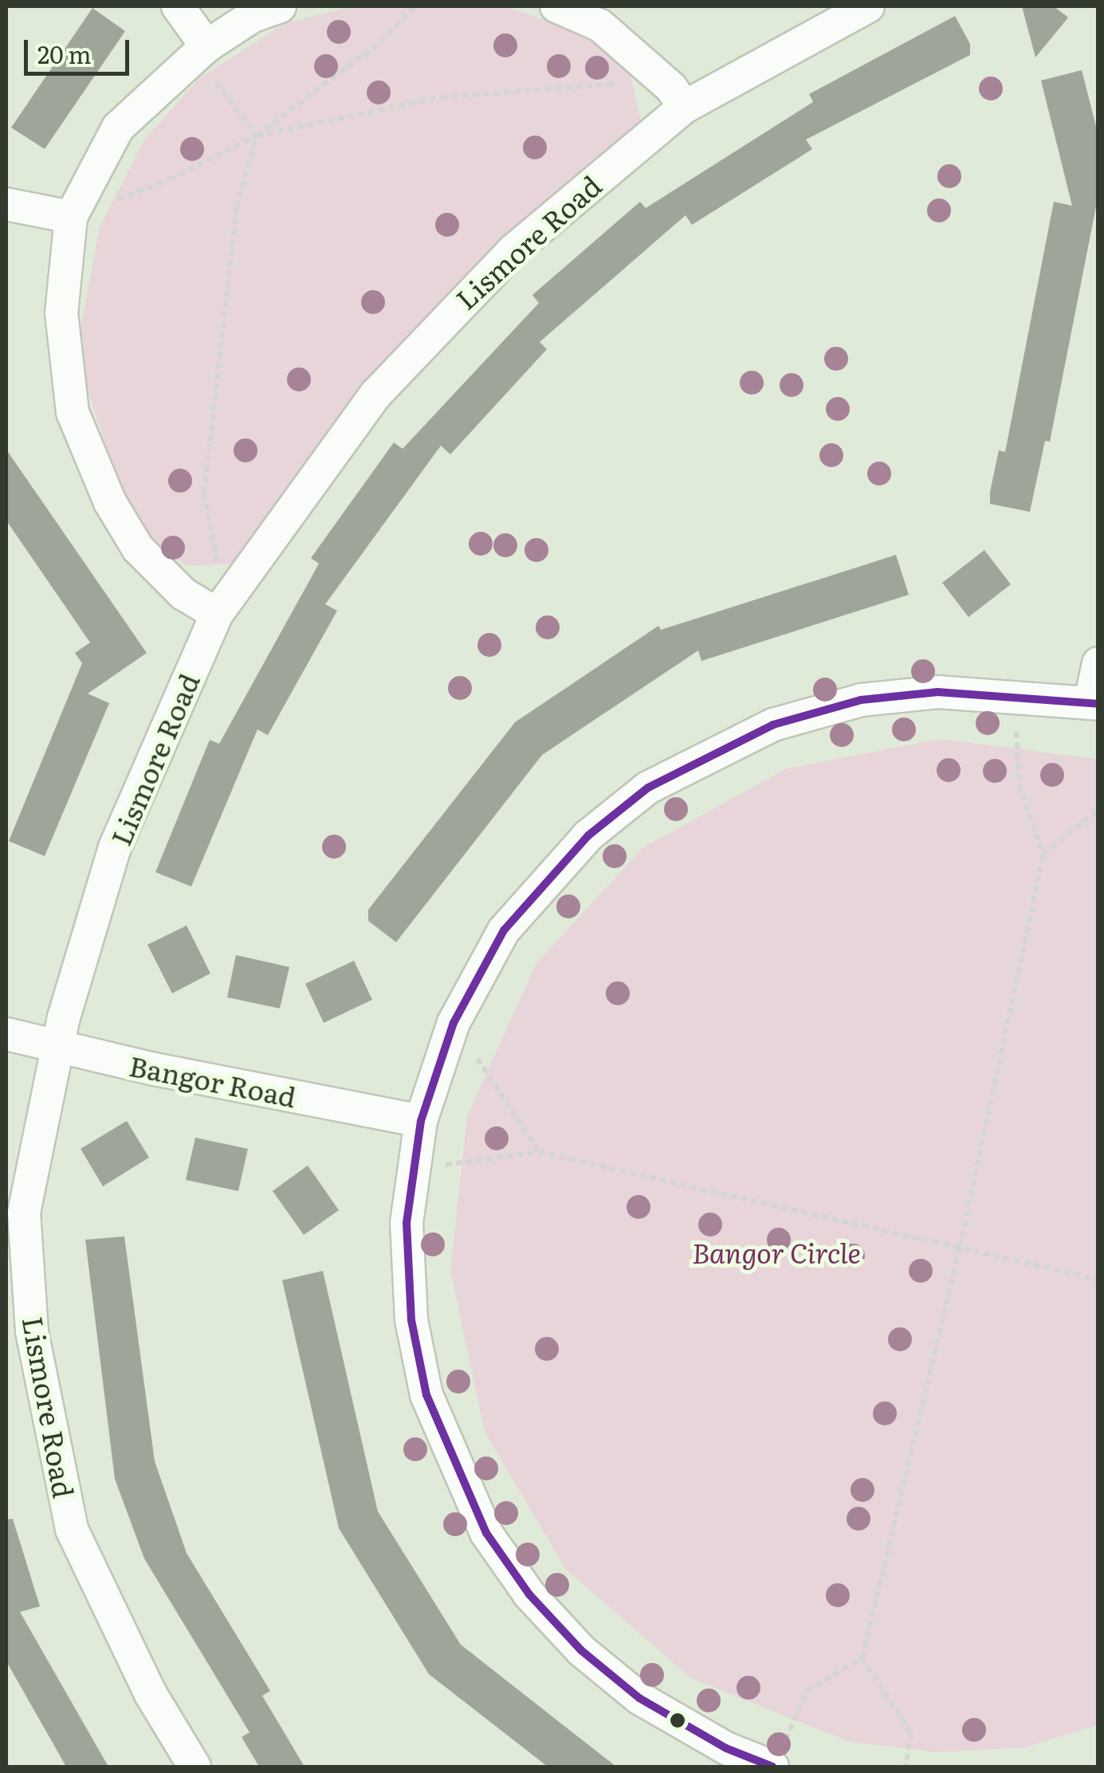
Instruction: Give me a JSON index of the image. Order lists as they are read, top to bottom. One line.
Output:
{"streets":{"street":["Lismore Road","Bangor Road"]},"crossings":[["Lismore Road","Bangor Road"]],"parks":["Bangor Circle"],"scale_bar":"20 m"}
